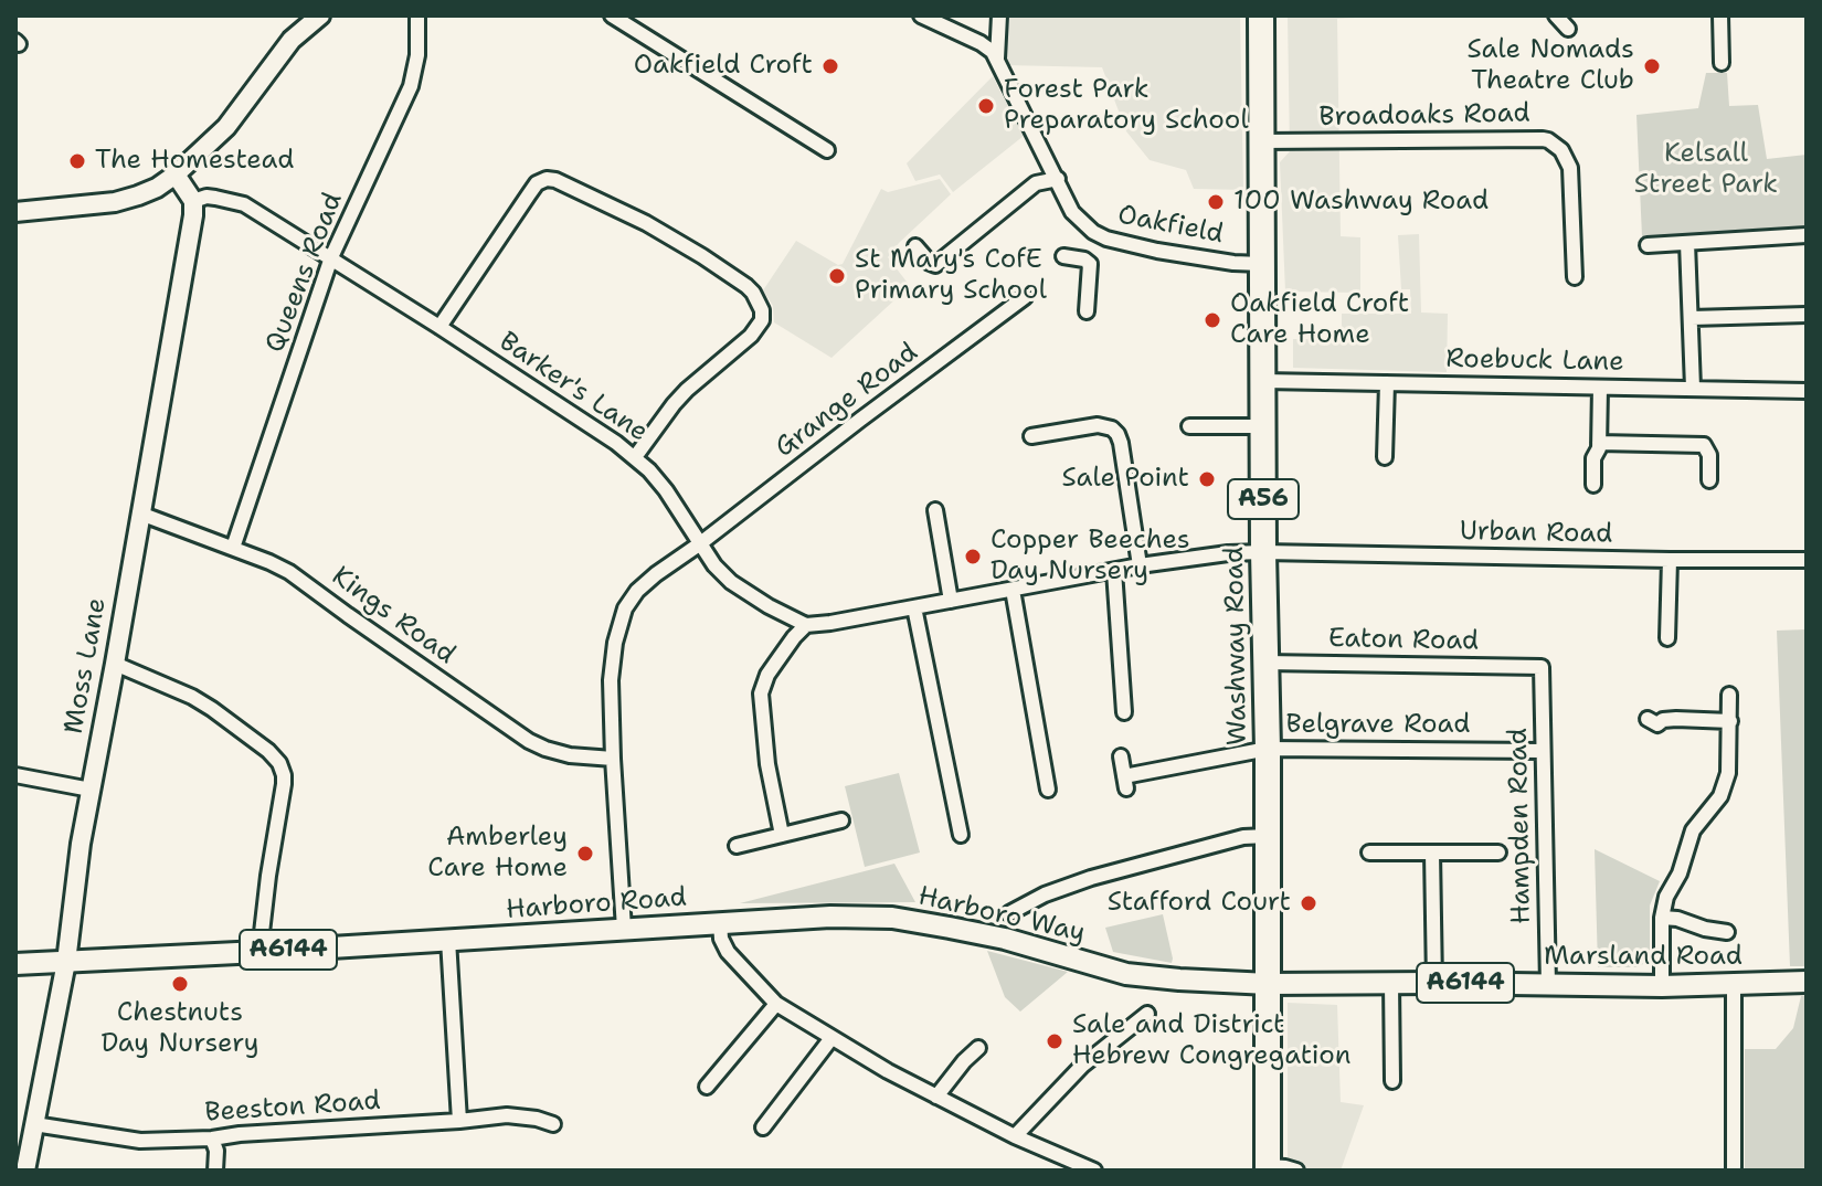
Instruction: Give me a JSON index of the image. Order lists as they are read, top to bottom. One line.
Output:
{"streets":{"highway":["A56","Washway Road"],"main road":["Harboro Road","Harboro Way","A6144","Marsland Road"],"street":["Broadoaks Road","Oakfield","Queens Road","Roebuck Lane","Barker's Lane","Grange Road","Urban Road","Kings Road","Eaton Road","Moss Lane","Belgrave Road","Hampden Road","Beeston Road"]},"crossings":[["Broadoaks Road","Washway Road"],["Oakfield","Washway Road"],["Queens Road","Barker's Lane"],["Queens Road","Kings Road"],["Roebuck Lane","Washway Road"],["Barker's Lane","Grange Road"],["Barker's Lane","Moss Lane"],["Grange Road","Kings Road"],["Grange Road","Harboro Road"],["Urban Road","Washway Road"],["Kings Road","Moss Lane"],["Eaton Road","Washway Road"],["Eaton Road","Hampden Road"],["Washway Road","Belgrave Road"],["Washway Road","Harboro Way"],["Washway Road","Marsland Road"],["Moss Lane","Harboro Road"],["Moss Lane","Beeston Road"],["Belgrave Road","Hampden Road"],["Hampden Road","Marsland Road"],["Harboro Road","Harboro Way"],["Harboro Way","Marsland Road"]],"parks":["Kelsall Street Park"],"places":["Oakfield Croft","Sale Nomads Theatre Club","Forest Park Preparatory School","The Homestead","100 Washway Road","St Mary's CofE Primary School","Oakfield Croft Care Home","Sale Point","Copper Beeches Day Nursery","Amberley Care Home","Stafford Court","Chestnuts Day Nursery","Sale and District Hebrew Congregation"]}
